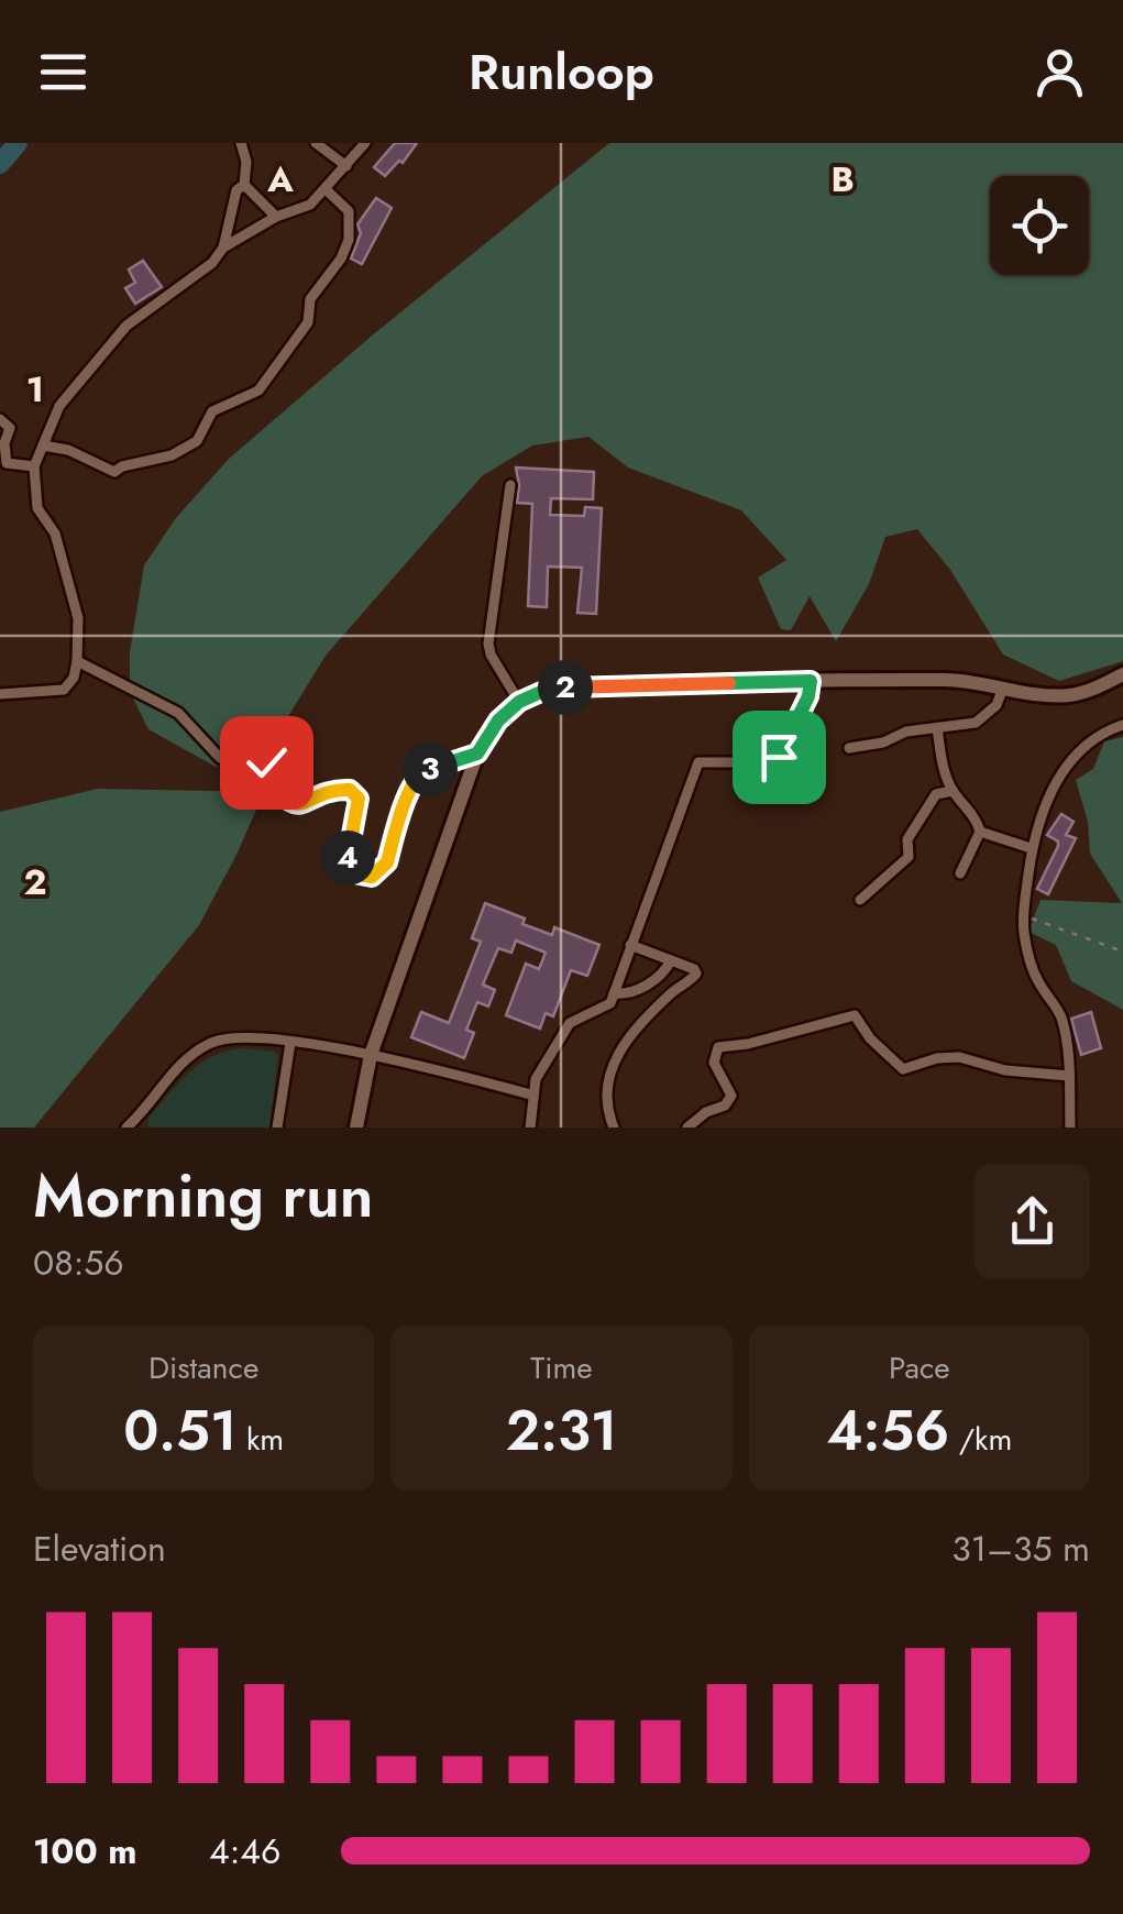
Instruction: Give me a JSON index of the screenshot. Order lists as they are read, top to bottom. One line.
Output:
{"page":{"header":"Runloop","pins":["2","3","4"],"heading":["Morning run","08:56"],"stats":[["Distance","0.51 km"],["Time","2:31"],["Pace","4:56 /km"]],"chart":["Elevation","31–35 m"],"list":[{"name":"100 m","note":"4:46"}]},"grid":{"columns":["A","B"],"rows":["1","2"]}}
